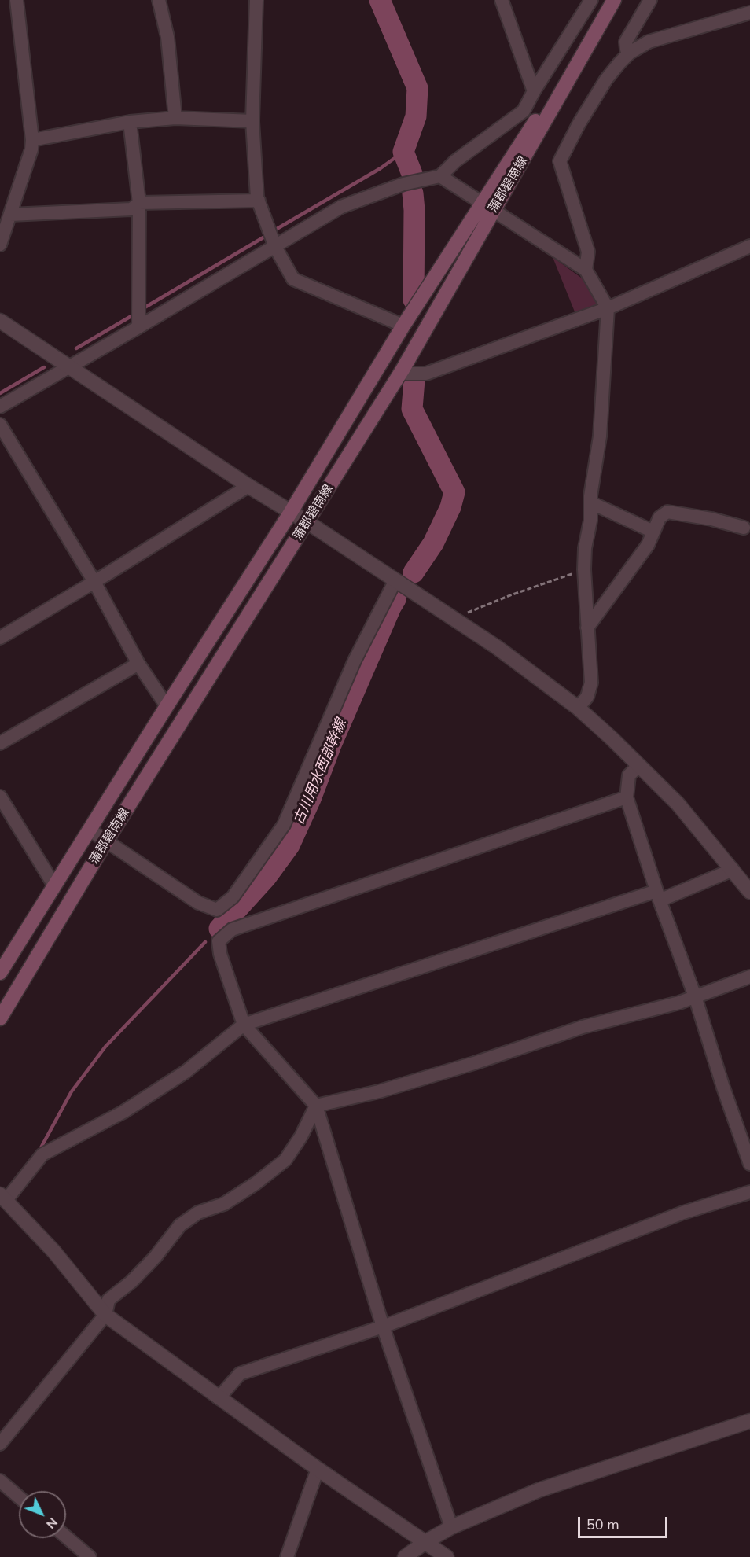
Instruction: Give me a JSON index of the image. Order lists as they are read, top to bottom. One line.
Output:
{"streets":{"main road":["蒲郡碧南線"]},"water":["古川用水西部幹線"],"scale_bar":"50 m","north":"bottom right"}
